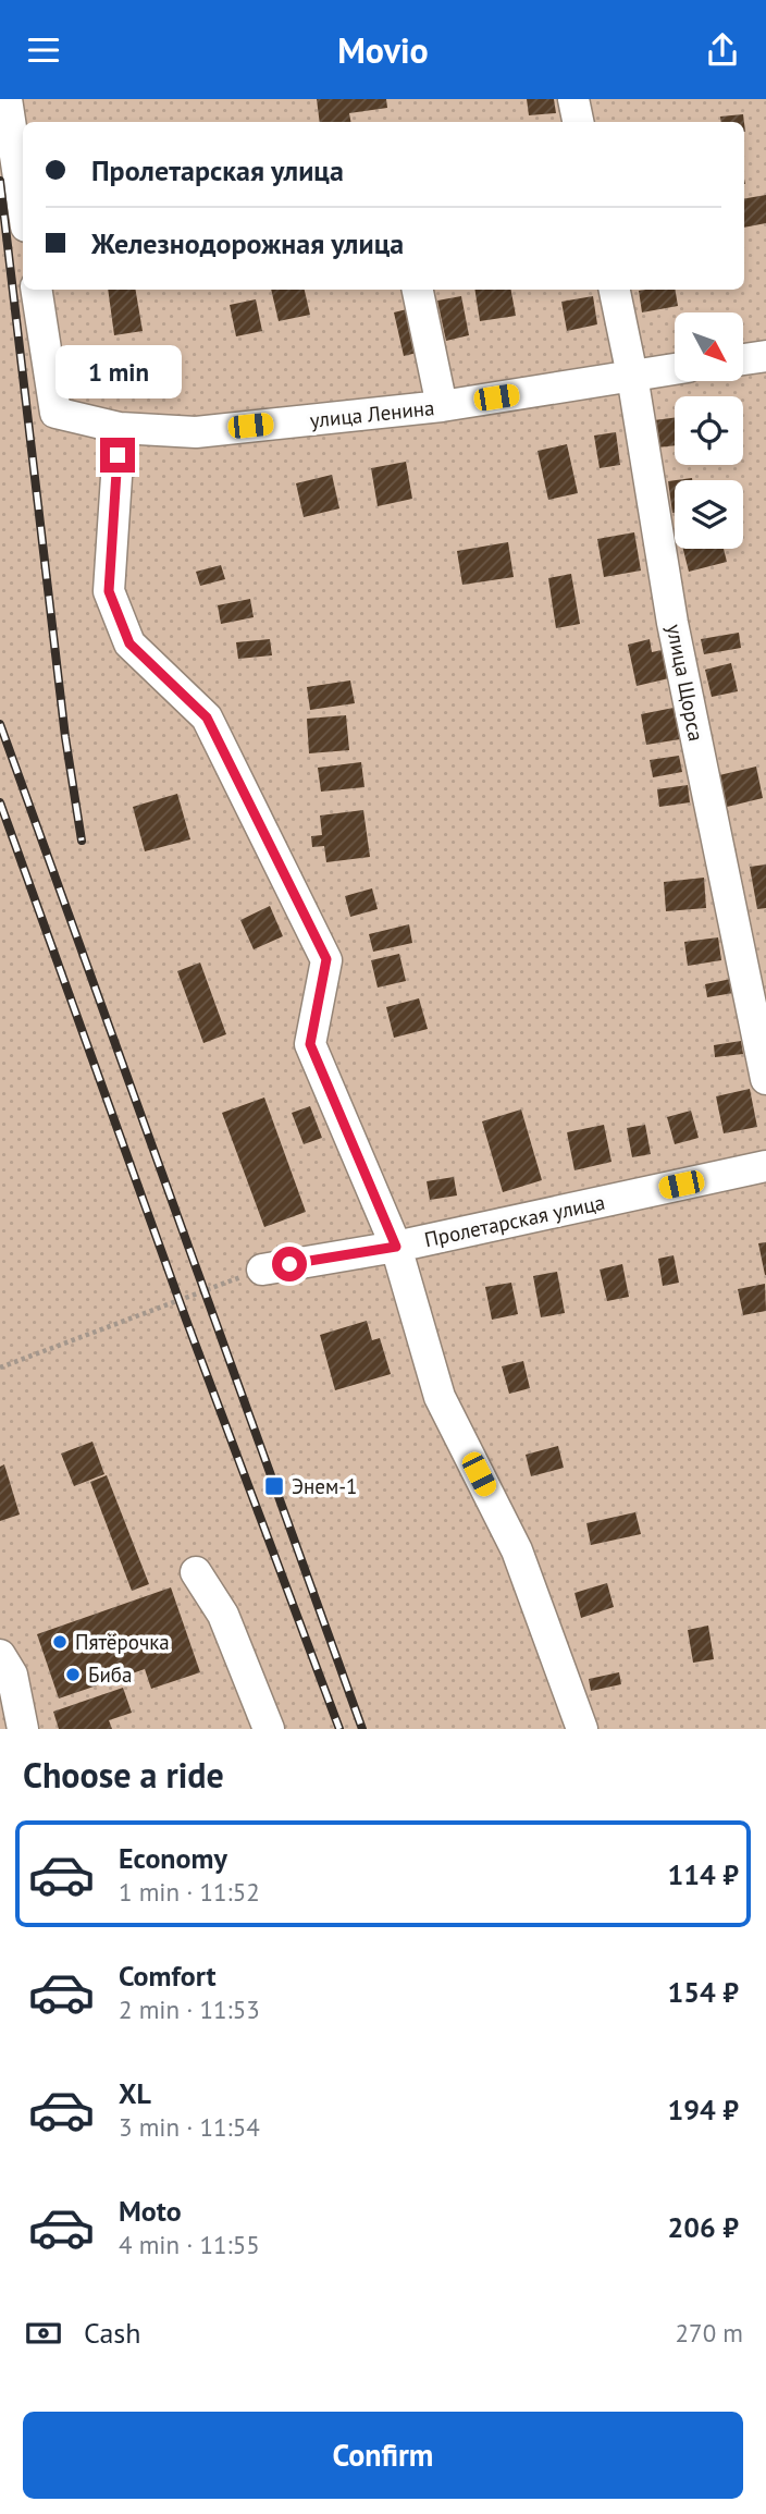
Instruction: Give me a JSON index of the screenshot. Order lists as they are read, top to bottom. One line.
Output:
{"streets":{"street":["улица Ленина","улица Щорса","Пролетарская улица"]},"crossings":[["улица Ленина","улица Щорса"]],"places":{"transit":["Энем-1"],"other":["Пятёрочка","Биба"]},"north":"bottom right","page":{"header":"Movio","banner":["Пролетарская улица","Железнодорожная улица"],"bubble":"1 min","heading":"Choose a ride","list":[{"name":"Economy","note":"1 min · 11:52","value":"114 ₽"},{"name":"Comfort","note":"2 min · 11:53","value":"154 ₽"},{"name":"XL","note":"3 min · 11:54","value":"194 ₽"},{"name":"Moto","note":"4 min · 11:55","value":"206 ₽"}],"pay":["Cash","270 m"],"buttons":"Confirm"}}
